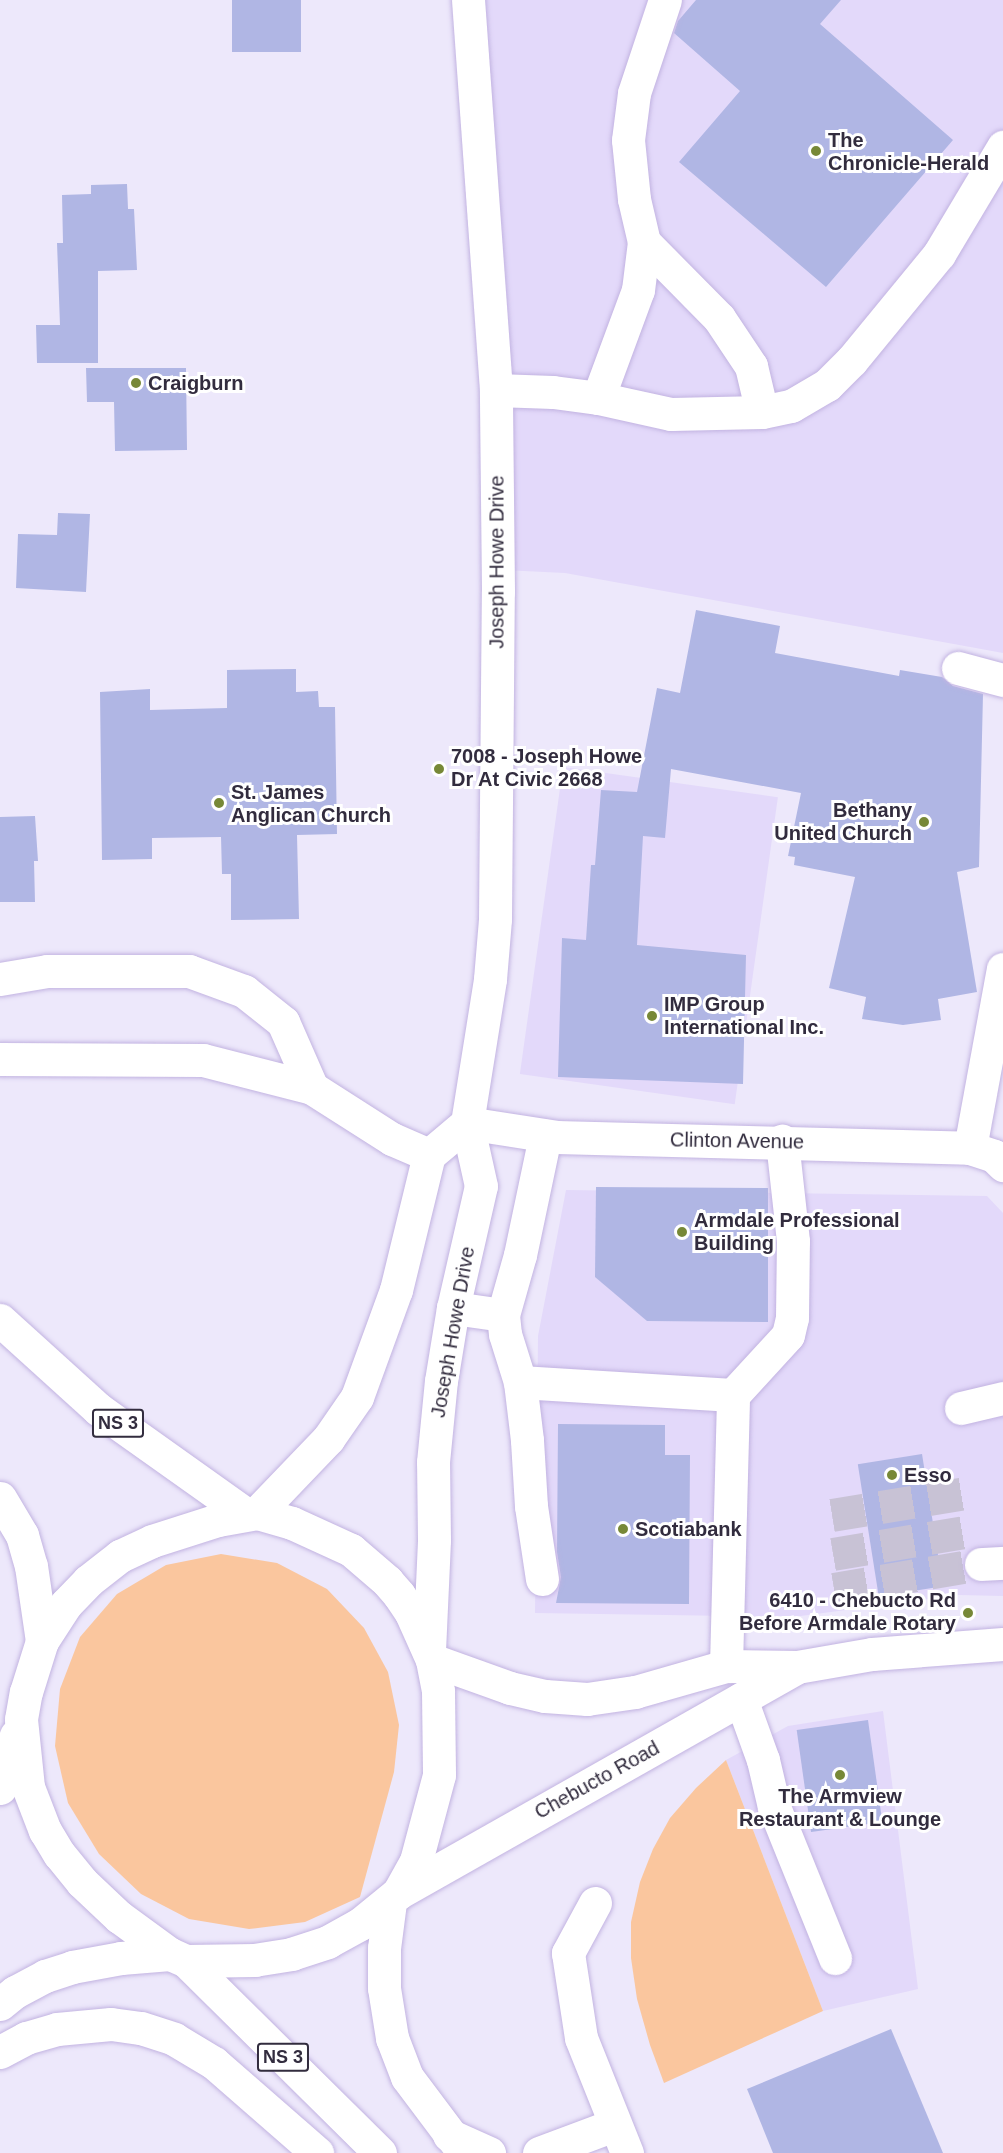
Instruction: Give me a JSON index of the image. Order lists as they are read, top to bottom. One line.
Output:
{"streets":{"main road":["Joseph Howe Drive","Clinton Avenue","NS 3","Chebucto Road"]},"crossings":[["Joseph Howe Drive","Clinton Avenue"],["Joseph Howe Drive","Chebucto Road"],["NS 3","Chebucto Road"]],"places":["The Chronicle-Herald","Craigburn","7008 - Joseph Howe Dr At Civic 2668","St. James Anglican Church","Bethany United Church","IMP Group International Inc.","Armdale Professional Building","Esso","Scotiabank","6410 - Chebucto Rd Before Armdale Rotary","The Armview Restaurant & Lounge"]}
